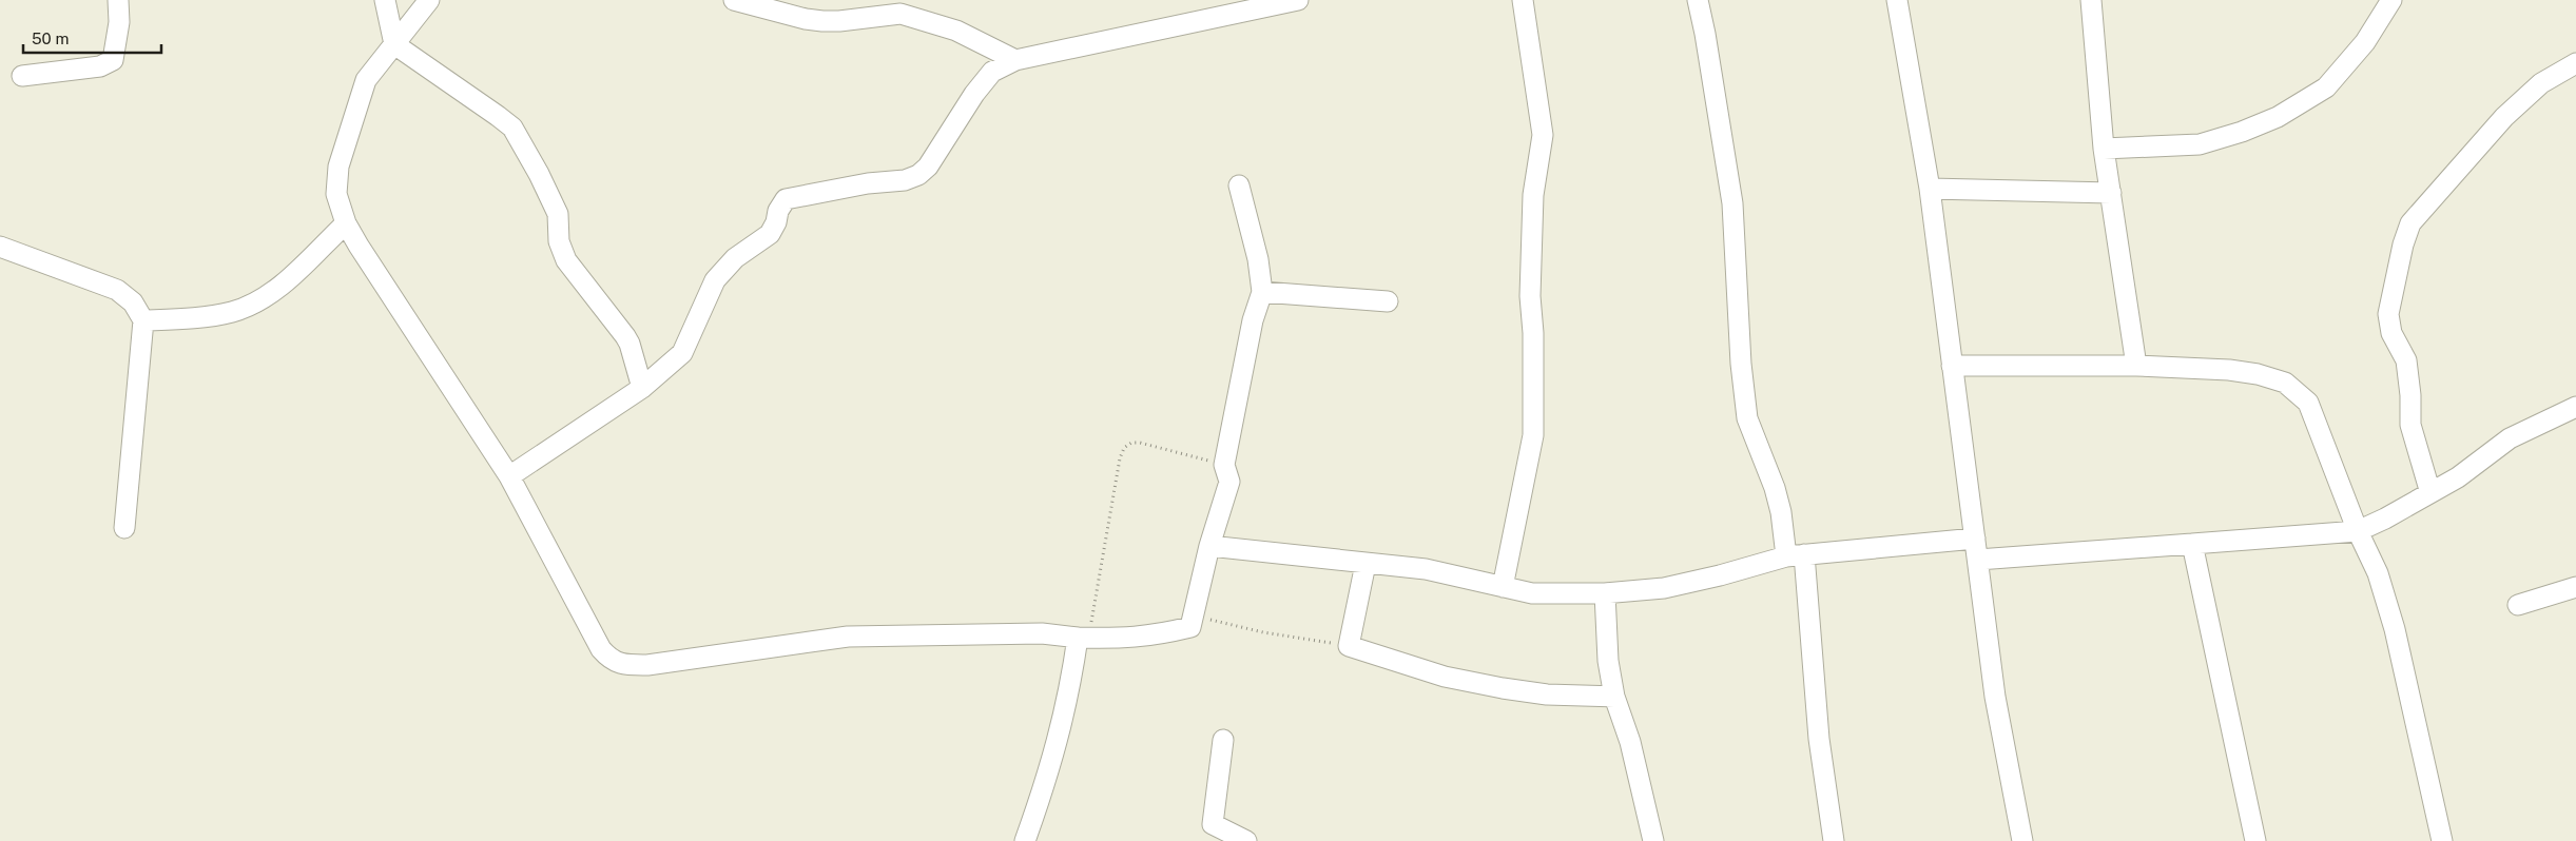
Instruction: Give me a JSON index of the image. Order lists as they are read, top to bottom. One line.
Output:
{"scale_bar":"50 m"}
